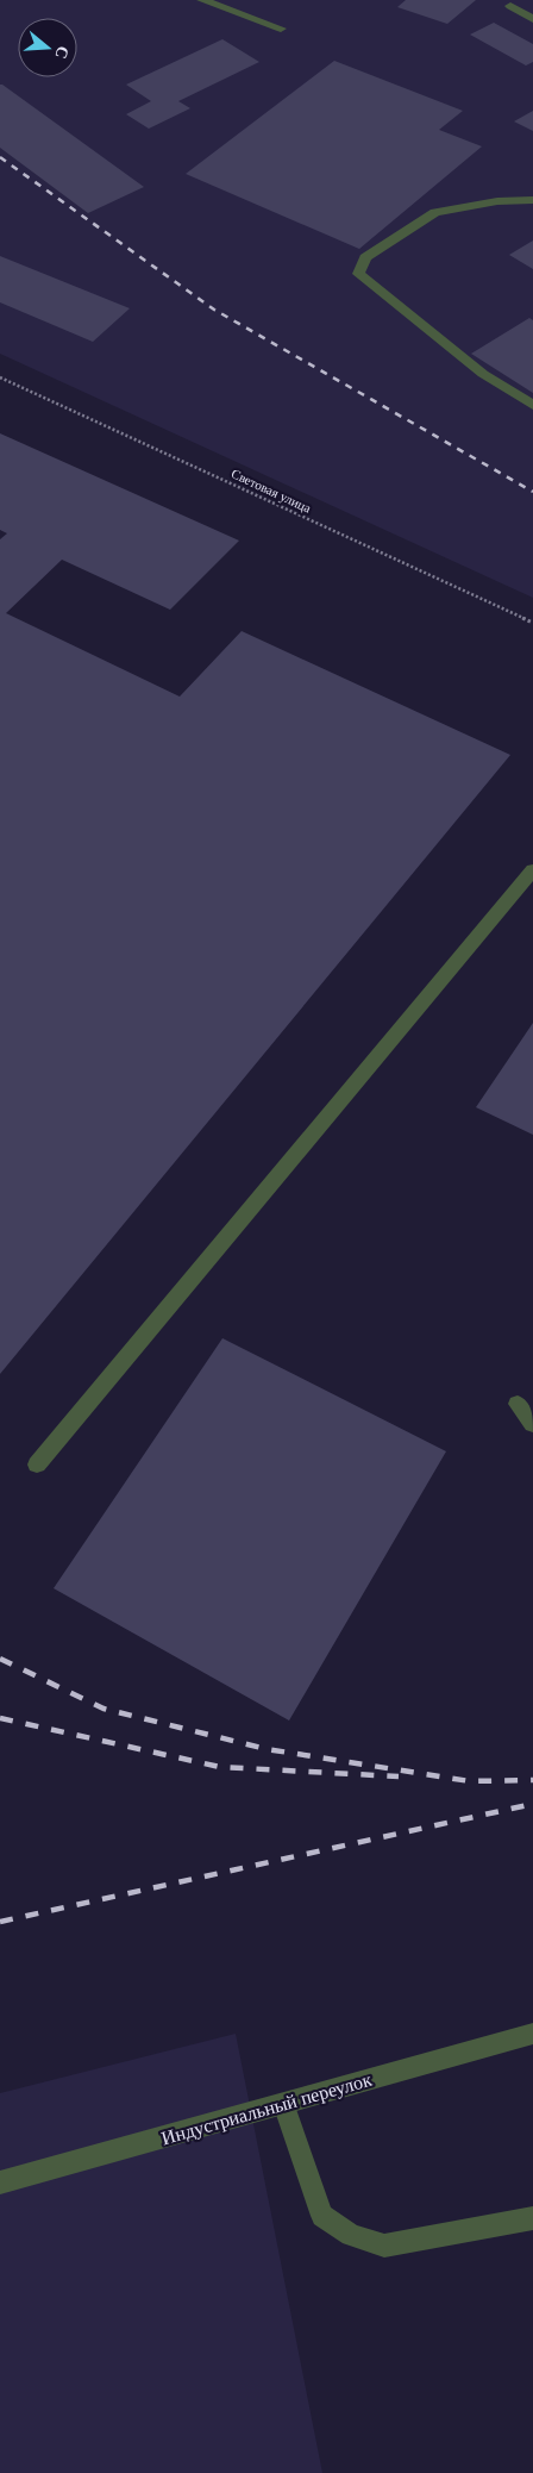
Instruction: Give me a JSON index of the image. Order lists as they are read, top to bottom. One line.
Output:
{"streets":{"street":["Индустриальный переулок"],"path":["Световая улица"]},"north":"right"}
